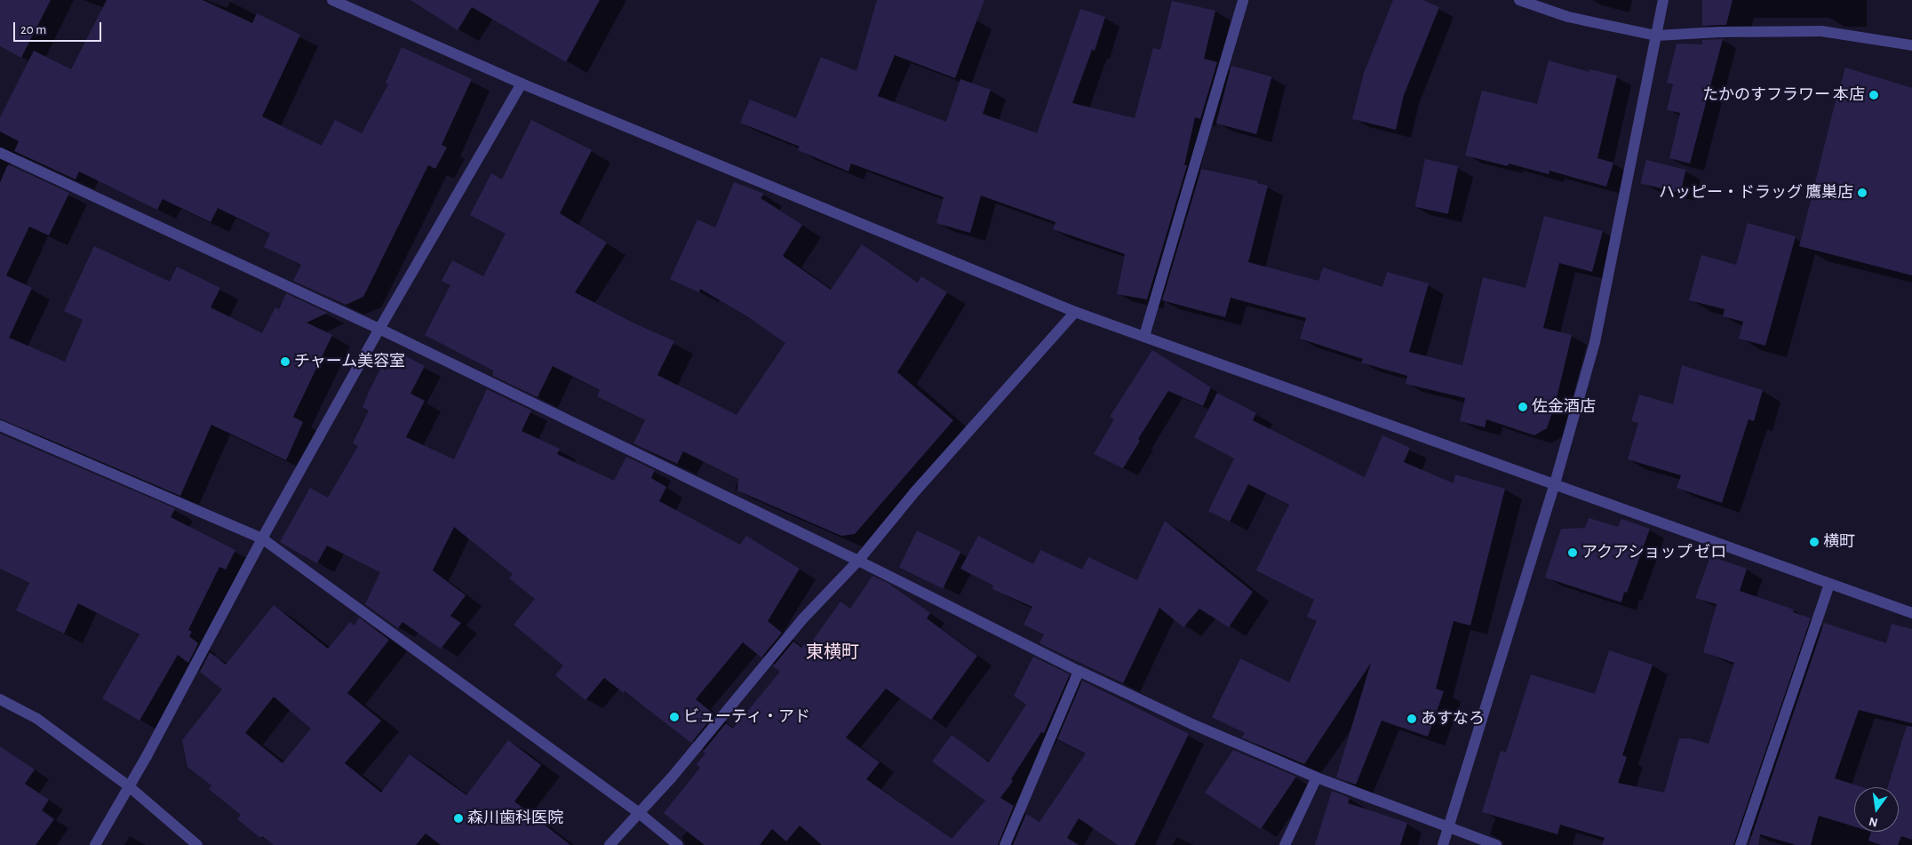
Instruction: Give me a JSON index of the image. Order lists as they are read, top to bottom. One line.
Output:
{"districts":["東横町"],"places":["たかのすフラワー 本店","ハッピー・ドラッグ 鷹巣店","チャーム美容室","佐金酒店","横町","アクアショップ ゼロ","ビューティ・アド","あすなろ","森川歯科医院"],"scale_bar":"20 m","north":"bottom"}
